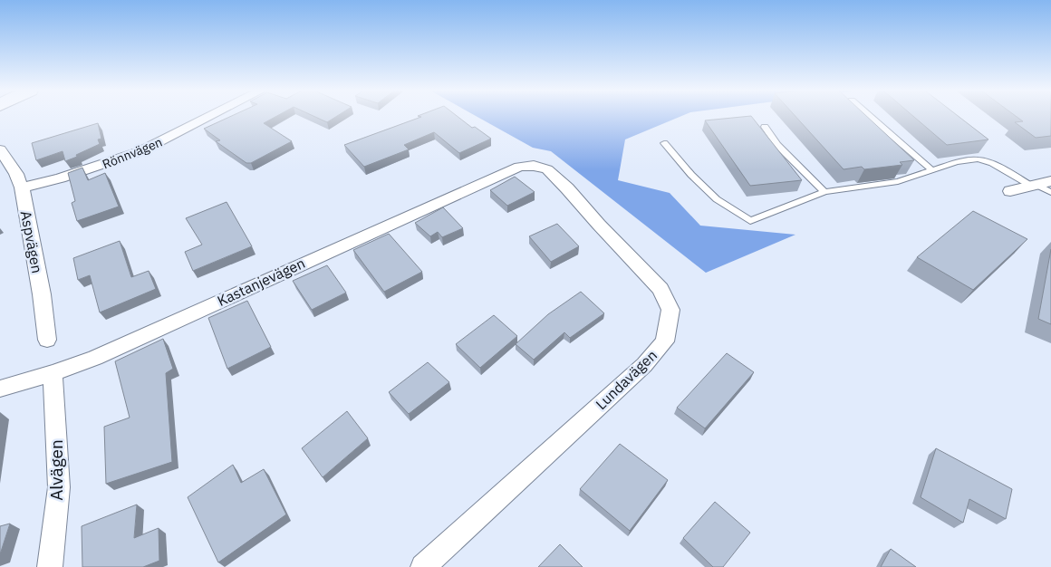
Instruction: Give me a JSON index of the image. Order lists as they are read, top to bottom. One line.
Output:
{"streets":{"street":["Rönnvägen","Aspvägen","Kastanjevägen","Lundavägen","Alvägen"]},"crossings":[["Rönnvägen","Aspvägen"],["Kastanjevägen","Lundavägen"],["Kastanjevägen","Alvägen"]]}
